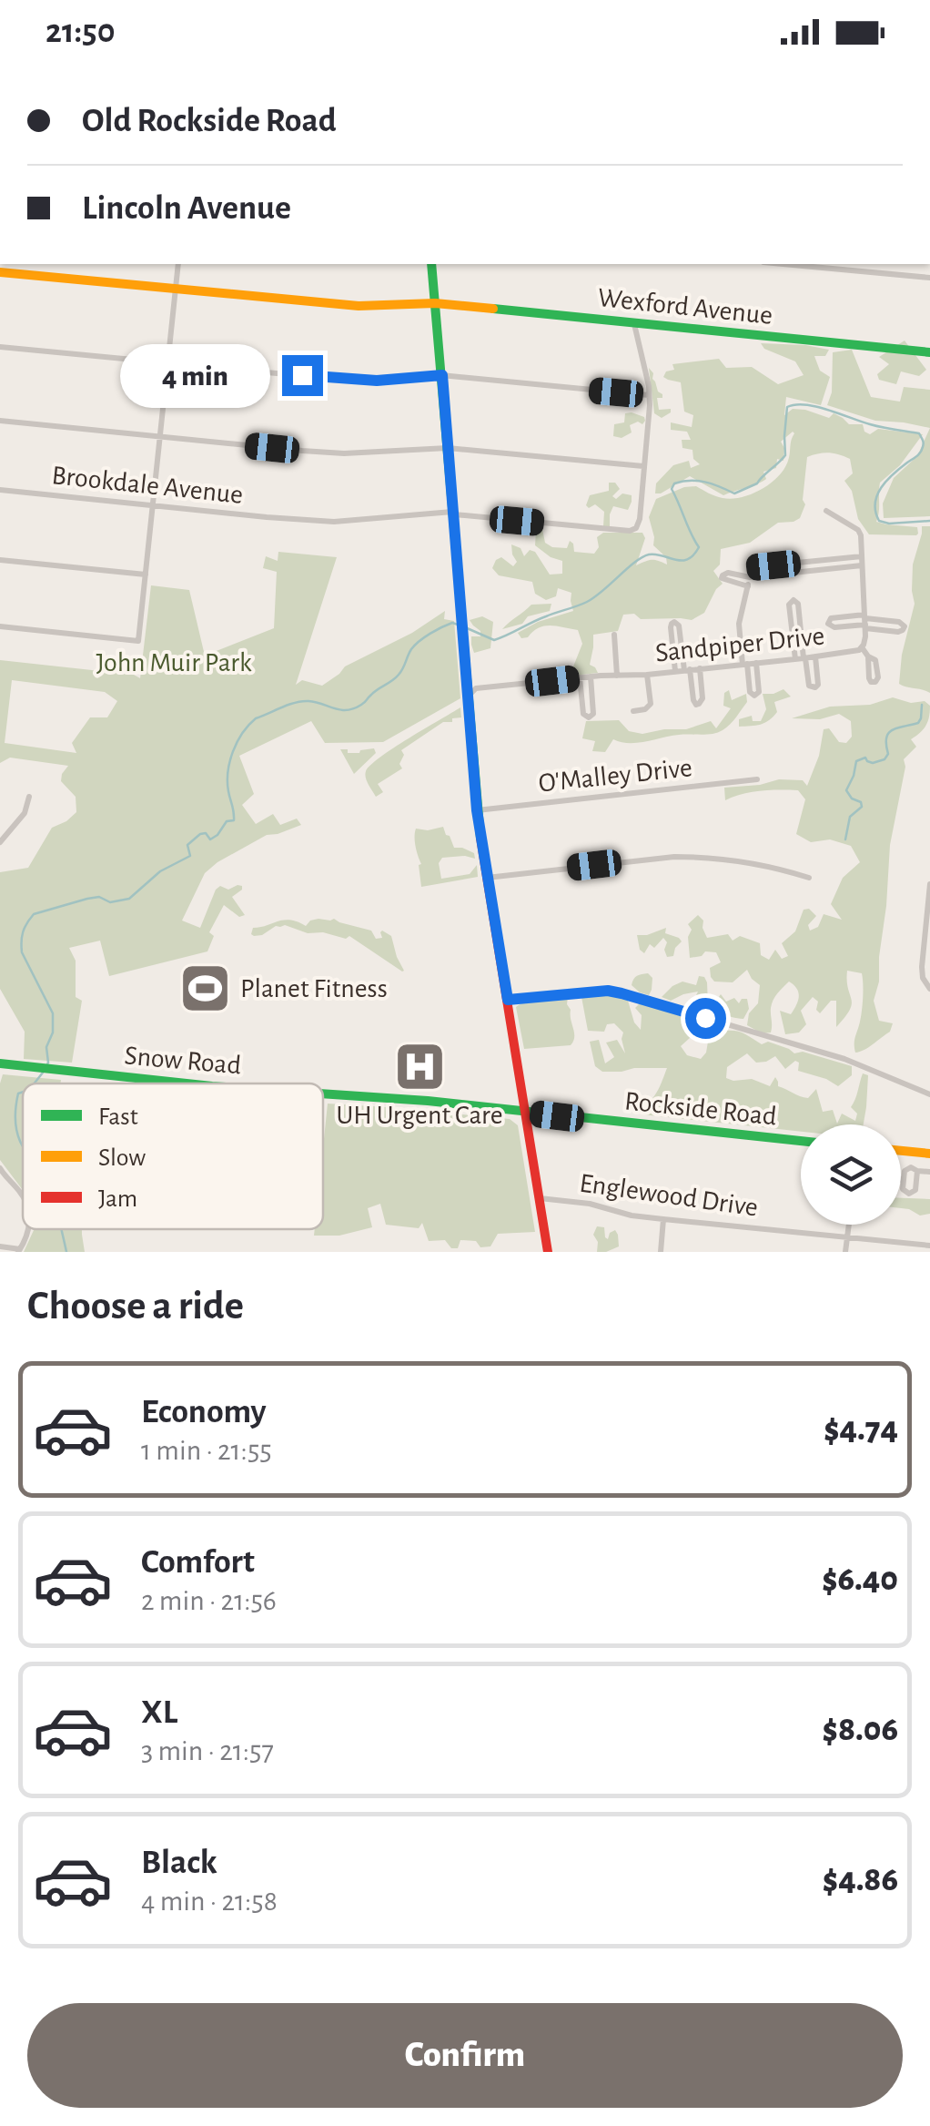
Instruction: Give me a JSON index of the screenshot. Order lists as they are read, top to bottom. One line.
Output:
{"streets":{"main road":["Wexford Avenue","Snow Road","Rockside Road"],"street":["Brookdale Avenue","Sandpiper Drive","O'Malley Drive","Englewood Drive"]},"crossings":[["Snow Road","Rockside Road"]],"parks":["John Muir Park"],"places":{"sports":["Planet Fitness"],"hospital":["UH Urgent Care"]},"legend":["Fast","Slow","Jam"],"page":{"status":"21:50","banner":["Old Rockside Road","Lincoln Avenue"],"bubble":"4 min","heading":"Choose a ride","list":[{"name":"Economy","note":"1 min · 21:55","value":"$4.74"},{"name":"Comfort","note":"2 min · 21:56","value":"$6.40"},{"name":"XL","note":"3 min · 21:57","value":"$8.06"},{"name":"Black","note":"4 min · 21:58","value":"$4.86"}],"buttons":"Confirm"}}
